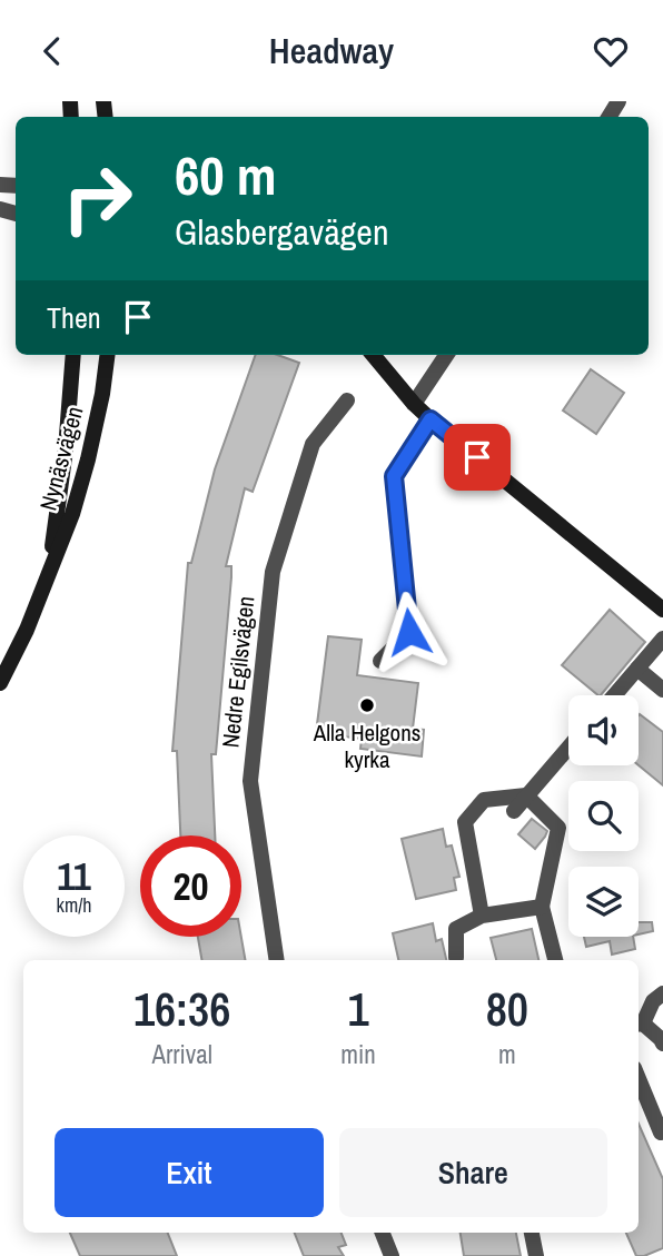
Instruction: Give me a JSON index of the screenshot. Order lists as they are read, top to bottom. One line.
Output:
{"streets":{"street":["Nynäsvägen","Nedre Egilsvägen"]},"places":["Alla Helgons kyrka"],"page":{"header":"Headway","turn":["60 m","Glasbergavägen"],"then":"Then","speed":"11 km/h","limit":"20","eta":["16:36","Arrival","1","min","80","m"],"buttons":["Exit","Share"]}}
